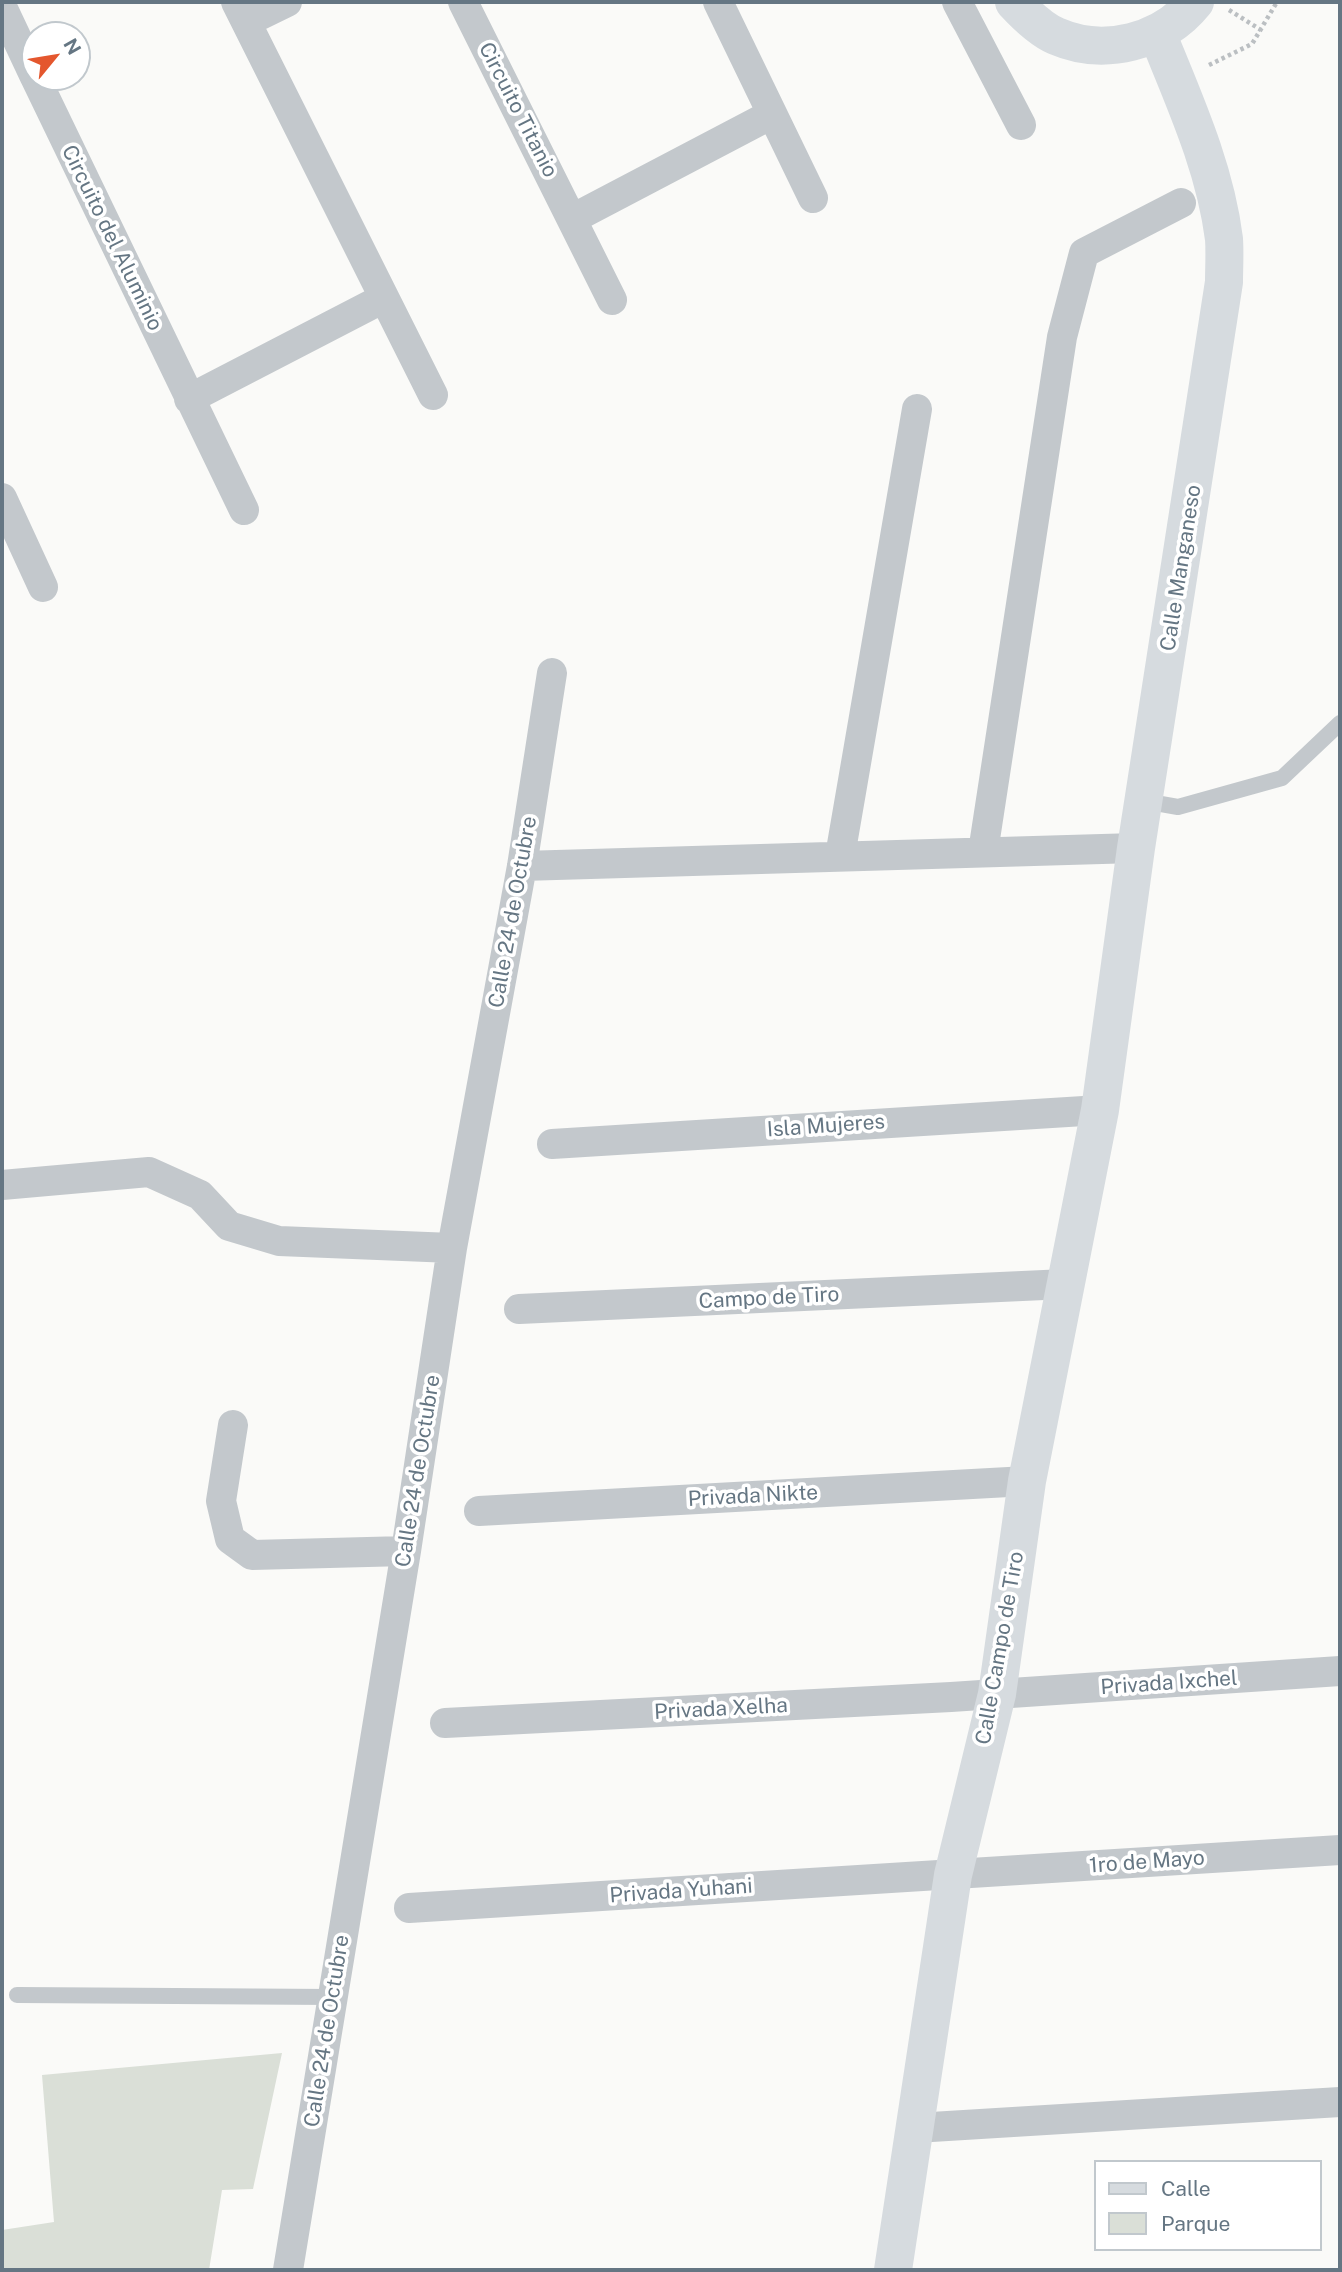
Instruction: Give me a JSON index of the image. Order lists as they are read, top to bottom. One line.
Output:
{"streets":{"street":["Circuito Titanio","Circuito del Aluminio","Calle Manganeso","Calle 24 de Octubre","Isla Mujeres","Campo de Tiro","Privada Nikte","Calle Campo de Tiro","Privada Ixchel","Privada Xelha","1ro de Mayo","Privada Yuhani"]},"crossings":[["Calle Manganeso","Isla Mujeres"],["Calle Manganeso","Calle Campo de Tiro"],["Isla Mujeres","Calle Campo de Tiro"],["Campo de Tiro","Calle Campo de Tiro"],["Privada Nikte","Calle Campo de Tiro"],["Calle Campo de Tiro","Privada Ixchel"],["Calle Campo de Tiro","Privada Xelha"],["Calle Campo de Tiro","1ro de Mayo"],["Calle Campo de Tiro","Privada Yuhani"],["Privada Ixchel","Privada Xelha"],["1ro de Mayo","Privada Yuhani"]],"legend":["Calle","Parque"],"north":"top right"}
